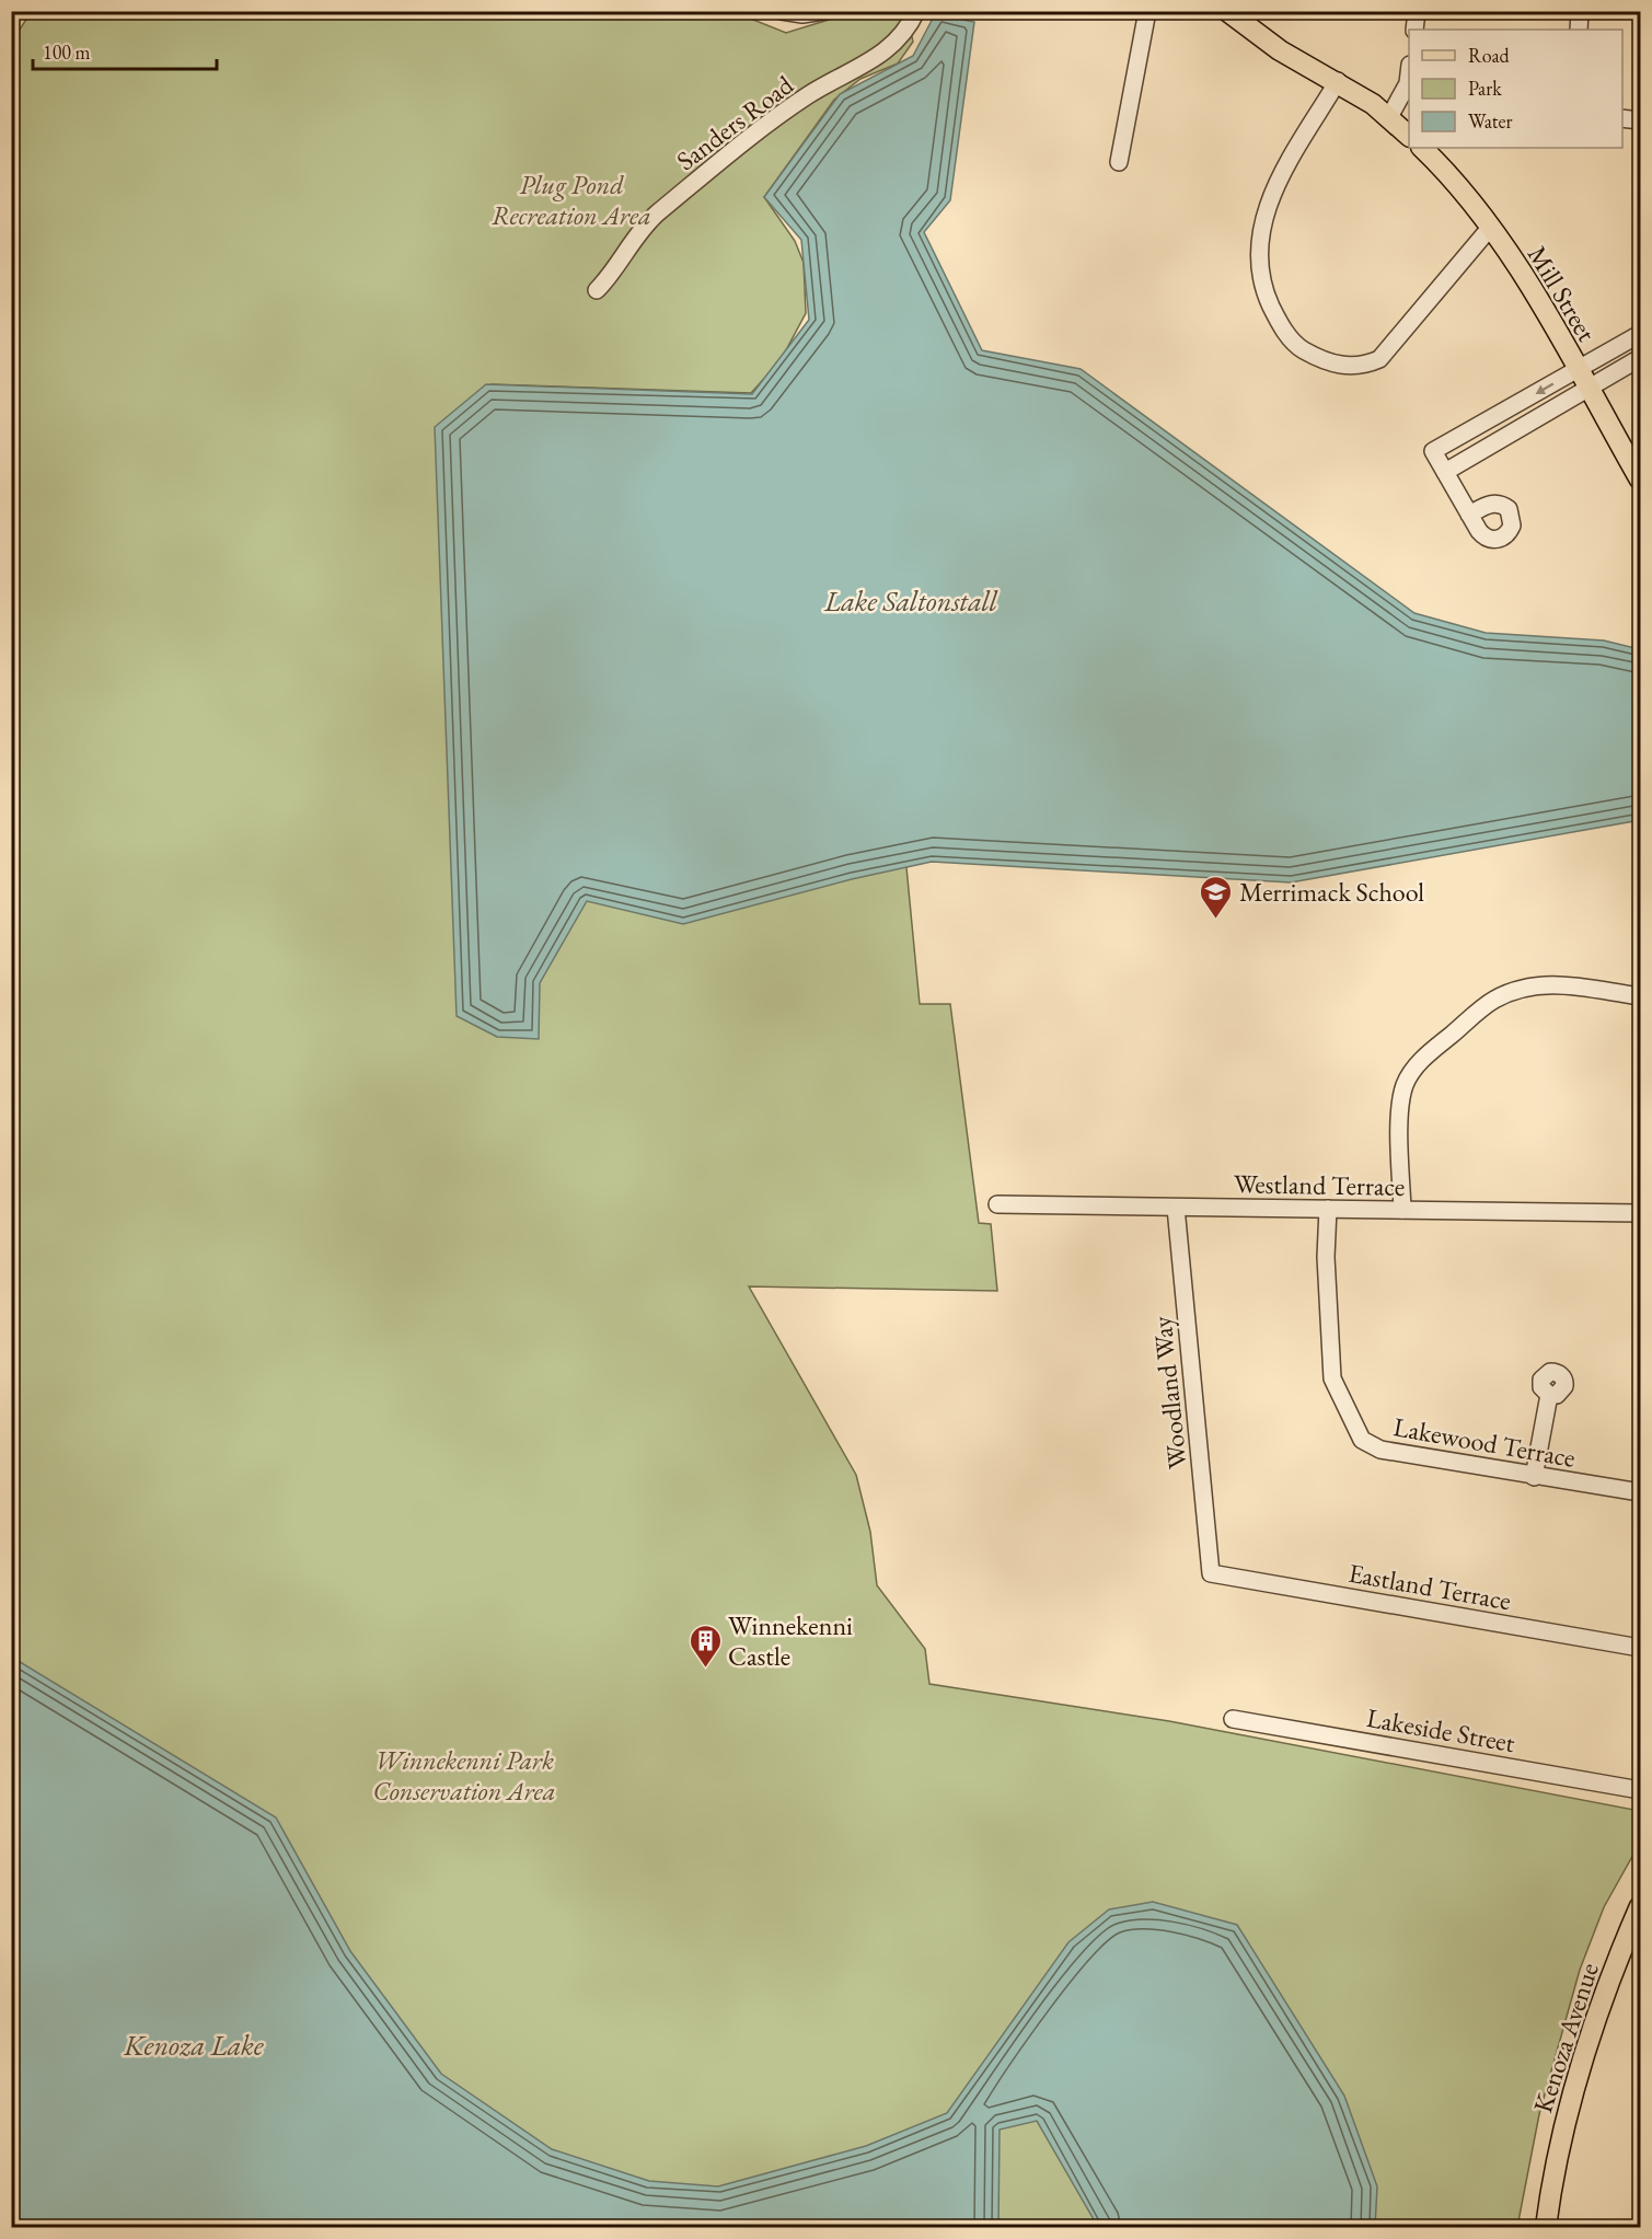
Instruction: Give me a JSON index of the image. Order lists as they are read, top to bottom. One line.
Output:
{"streets":{"main road":["Mill Street","Kenoza Avenue"],"street":["Sanders Road","Westland Terrace","Woodland Way","Lakewood Terrace","Eastland Terrace","Lakeside Street"]},"crossings":[["Westland Terrace","Woodland Way"],["Westland Terrace","Lakewood Terrace"],["Woodland Way","Eastland Terrace"]],"water":["Lake Saltonstall","Kenoza Lake"],"parks":["Plug Pond Recreation Area","Winnekenni Park Conservation Area"],"places":{"school or university":["Merrimack School"],"building":["Winnekenni Castle"]},"legend":["Road","Park","Water"],"scale_bar":"100 m"}
